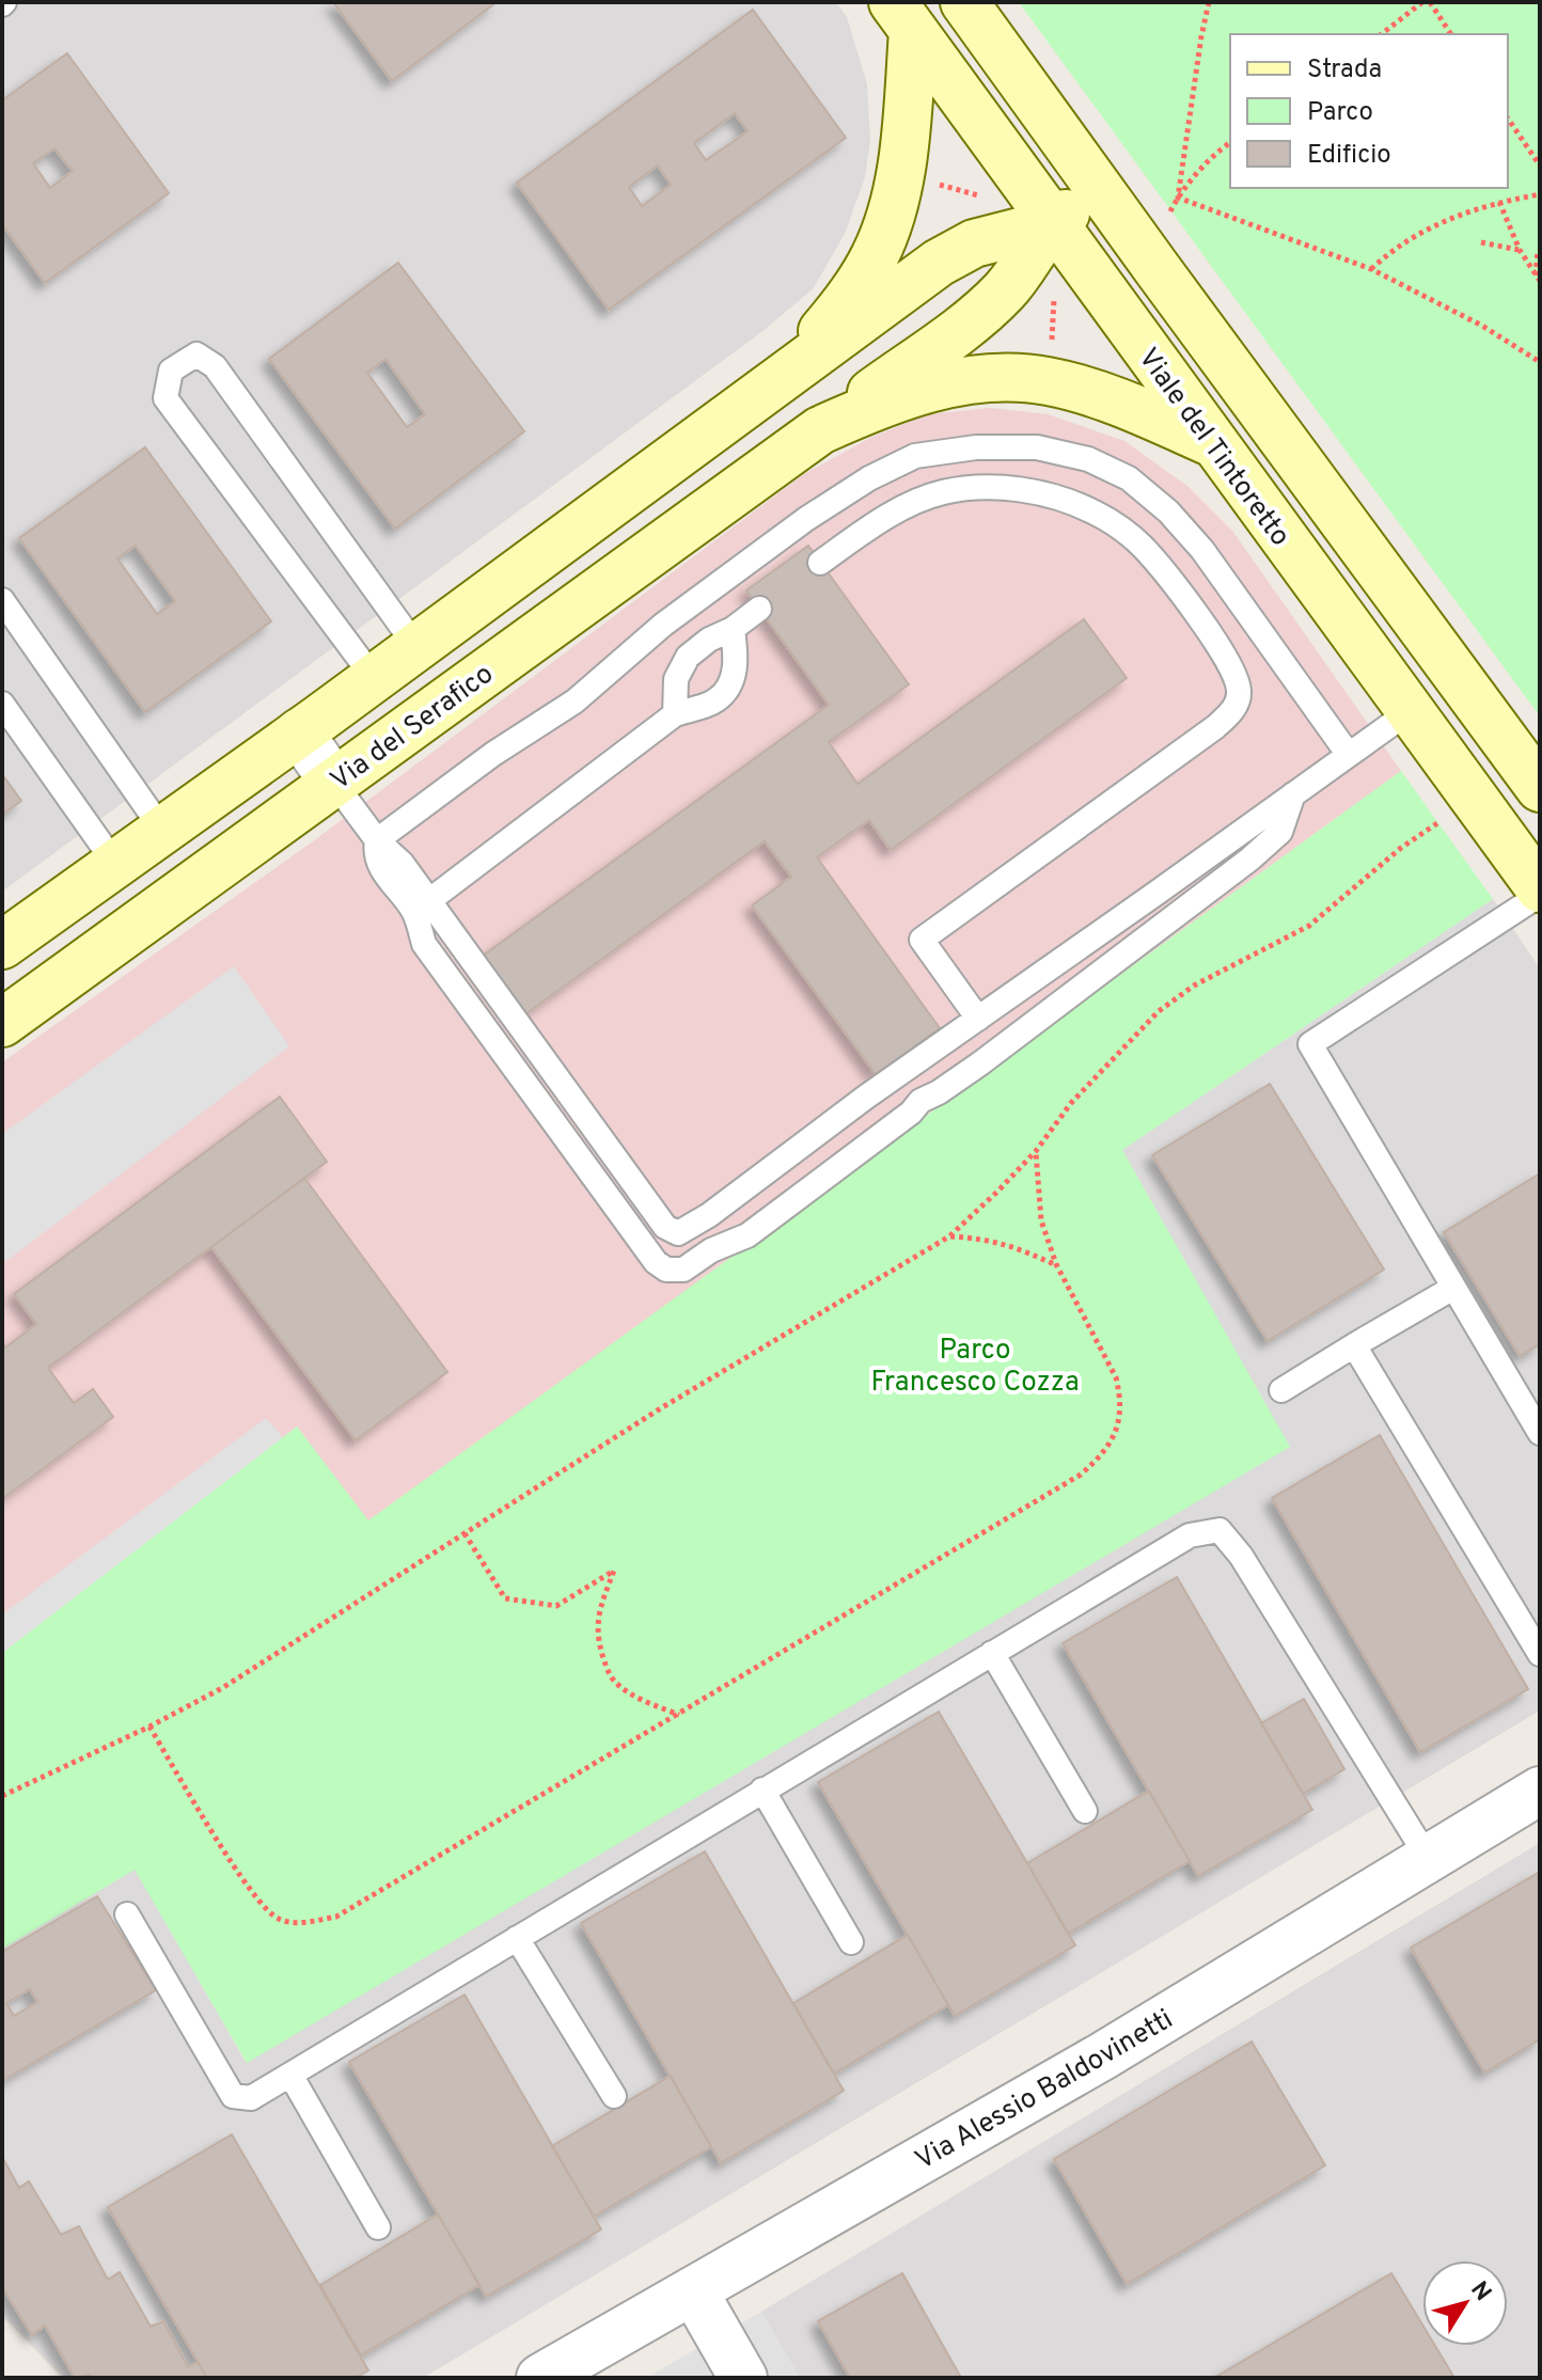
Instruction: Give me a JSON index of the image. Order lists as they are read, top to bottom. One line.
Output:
{"streets":{"street":["Viale del Tintoretto","Via del Serafico","Via Alessio Baldovinetti"]},"crossings":[["Viale del Tintoretto","Via del Serafico"]],"parks":["Parco Francesco Cozza"],"legend":["Strada","Parco","Edificio"],"north":"top right"}
